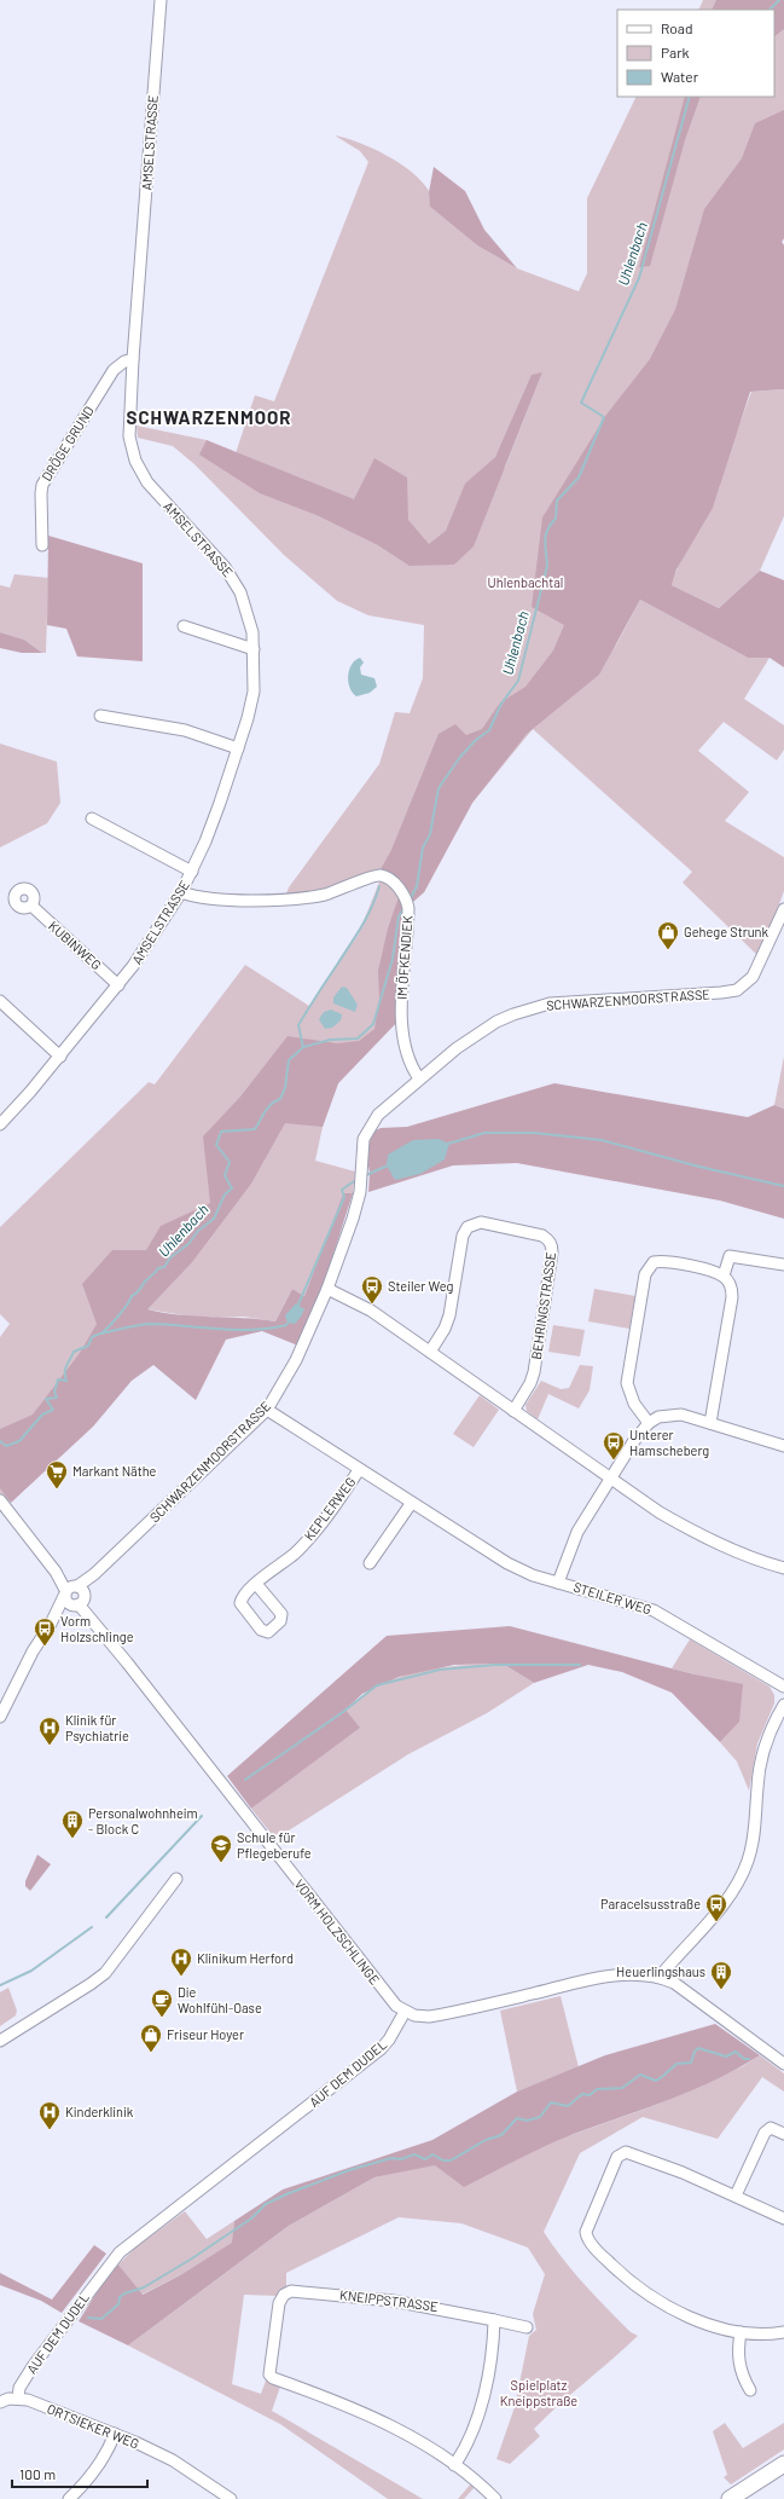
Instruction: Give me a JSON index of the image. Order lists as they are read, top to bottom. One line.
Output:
{"streets":{"street":["AMSELSTRASSE","DRÖGE GRUND","KUBINWEG","IM ÖFKENDIEK","SCHWARZENMOORSTRASSE","BEHRINGSTRASSE","KEPLERWEG","STEILER WEG","VORM HOLZSCHLINGE","AUF DEM DUDEL","KNEIPPSTRASSE","ORTSIEKER WEG"]},"crossings":[["AMSELSTRASSE","DRÖGE GRUND"],["AMSELSTRASSE","KUBINWEG"],["AMSELSTRASSE","IM ÖFKENDIEK"],["IM ÖFKENDIEK","SCHWARZENMOORSTRASSE"],["SCHWARZENMOORSTRASSE","STEILER WEG"],["SCHWARZENMOORSTRASSE","VORM HOLZSCHLINGE"],["KEPLERWEG","STEILER WEG"],["VORM HOLZSCHLINGE","AUF DEM DUDEL"],["AUF DEM DUDEL","ORTSIEKER WEG"]],"districts":["SCHWARZENMOOR"],"water":["Uhlenbach"],"parks":["Uhlenbachtal","Spielplatz Kneippstraße"],"places":{"shop":["Gehege Strunk","Friseur Hoyer"],"bus stop":["Steiler Weg","Unterer Hamscheberg","Vorm Holzschlinge","Paracelsusstraße"],"supermarket":["Markant Näthe"],"hospital":["Klinik für Psychiatrie","Klinikum Herford","Kinderklinik"],"building":["Personalwohnheim - Block C","Heuerlingshaus"],"school or university":["Schule für Pflegeberufe"],"cafe":["Die Wohlfühl-Oase"]},"legend":["Road","Park","Water"],"scale_bar":"100 m"}
